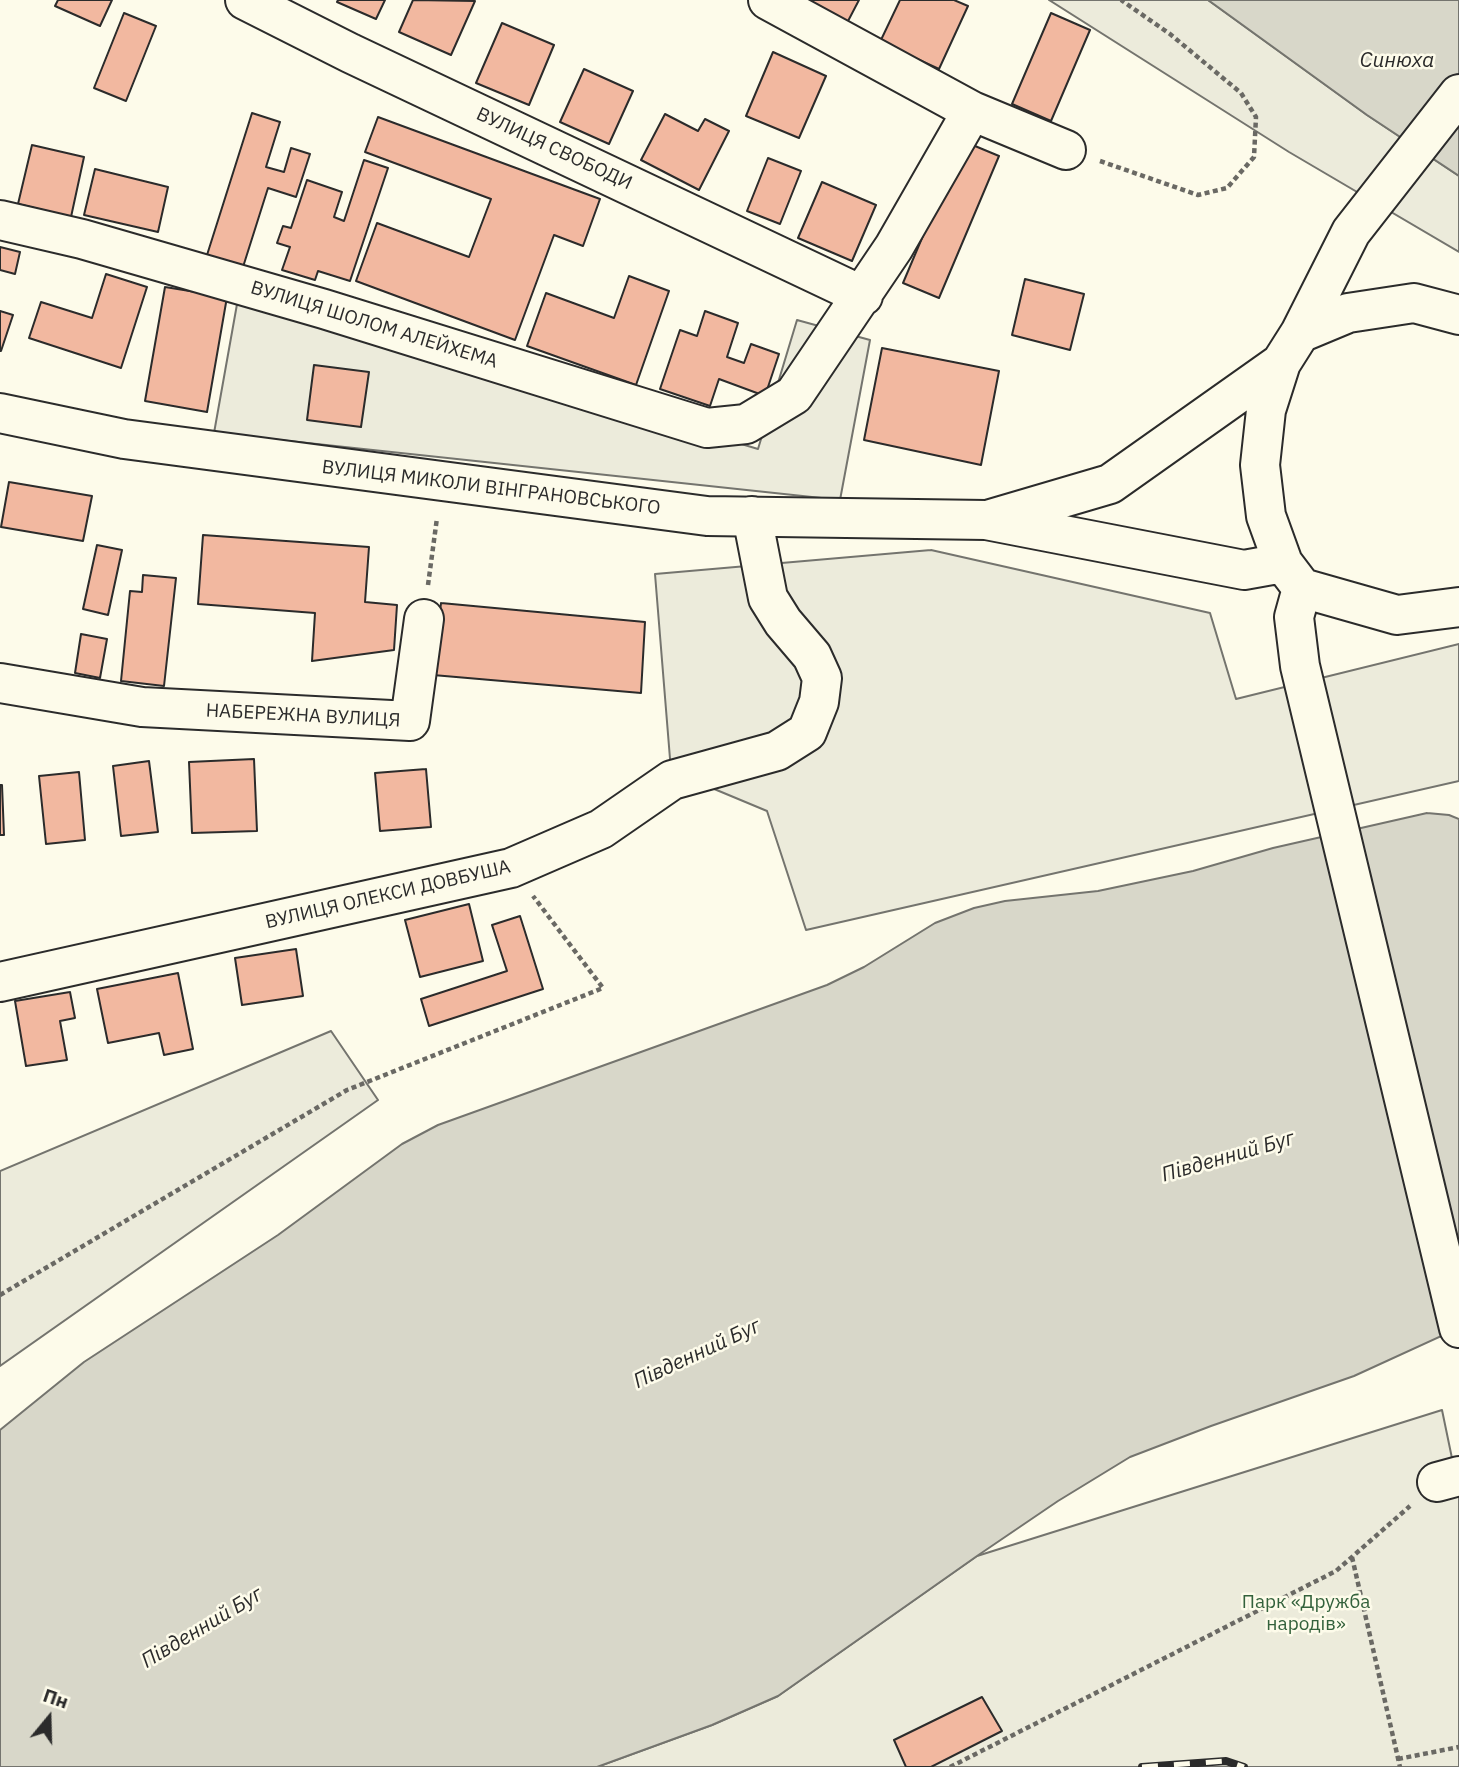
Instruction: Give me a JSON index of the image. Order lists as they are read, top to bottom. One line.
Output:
{"streets":{"street":["ВУЛИЦЯ СВОБОДИ","ВУЛИЦЯ ШОЛОМ АЛЕЙХЕМА","ВУЛИЦЯ МИКОЛИ ВІНГРАНОВСЬКОГО","НАБЕРЕЖНА ВУЛИЦЯ","ВУЛИЦЯ ОЛЕКСИ ДОВБУША"]},"crossings":[["ВУЛИЦЯ СВОБОДИ","ВУЛИЦЯ ШОЛОМ АЛЕЙХЕМА"],["ВУЛИЦЯ МИКОЛИ ВІНГРАНОВСЬКОГО","ВУЛИЦЯ ОЛЕКСИ ДОВБУША"]],"water":["Синюха","Південний Буг"],"parks":["Парк «Дружба народів»"],"north":"top"}
